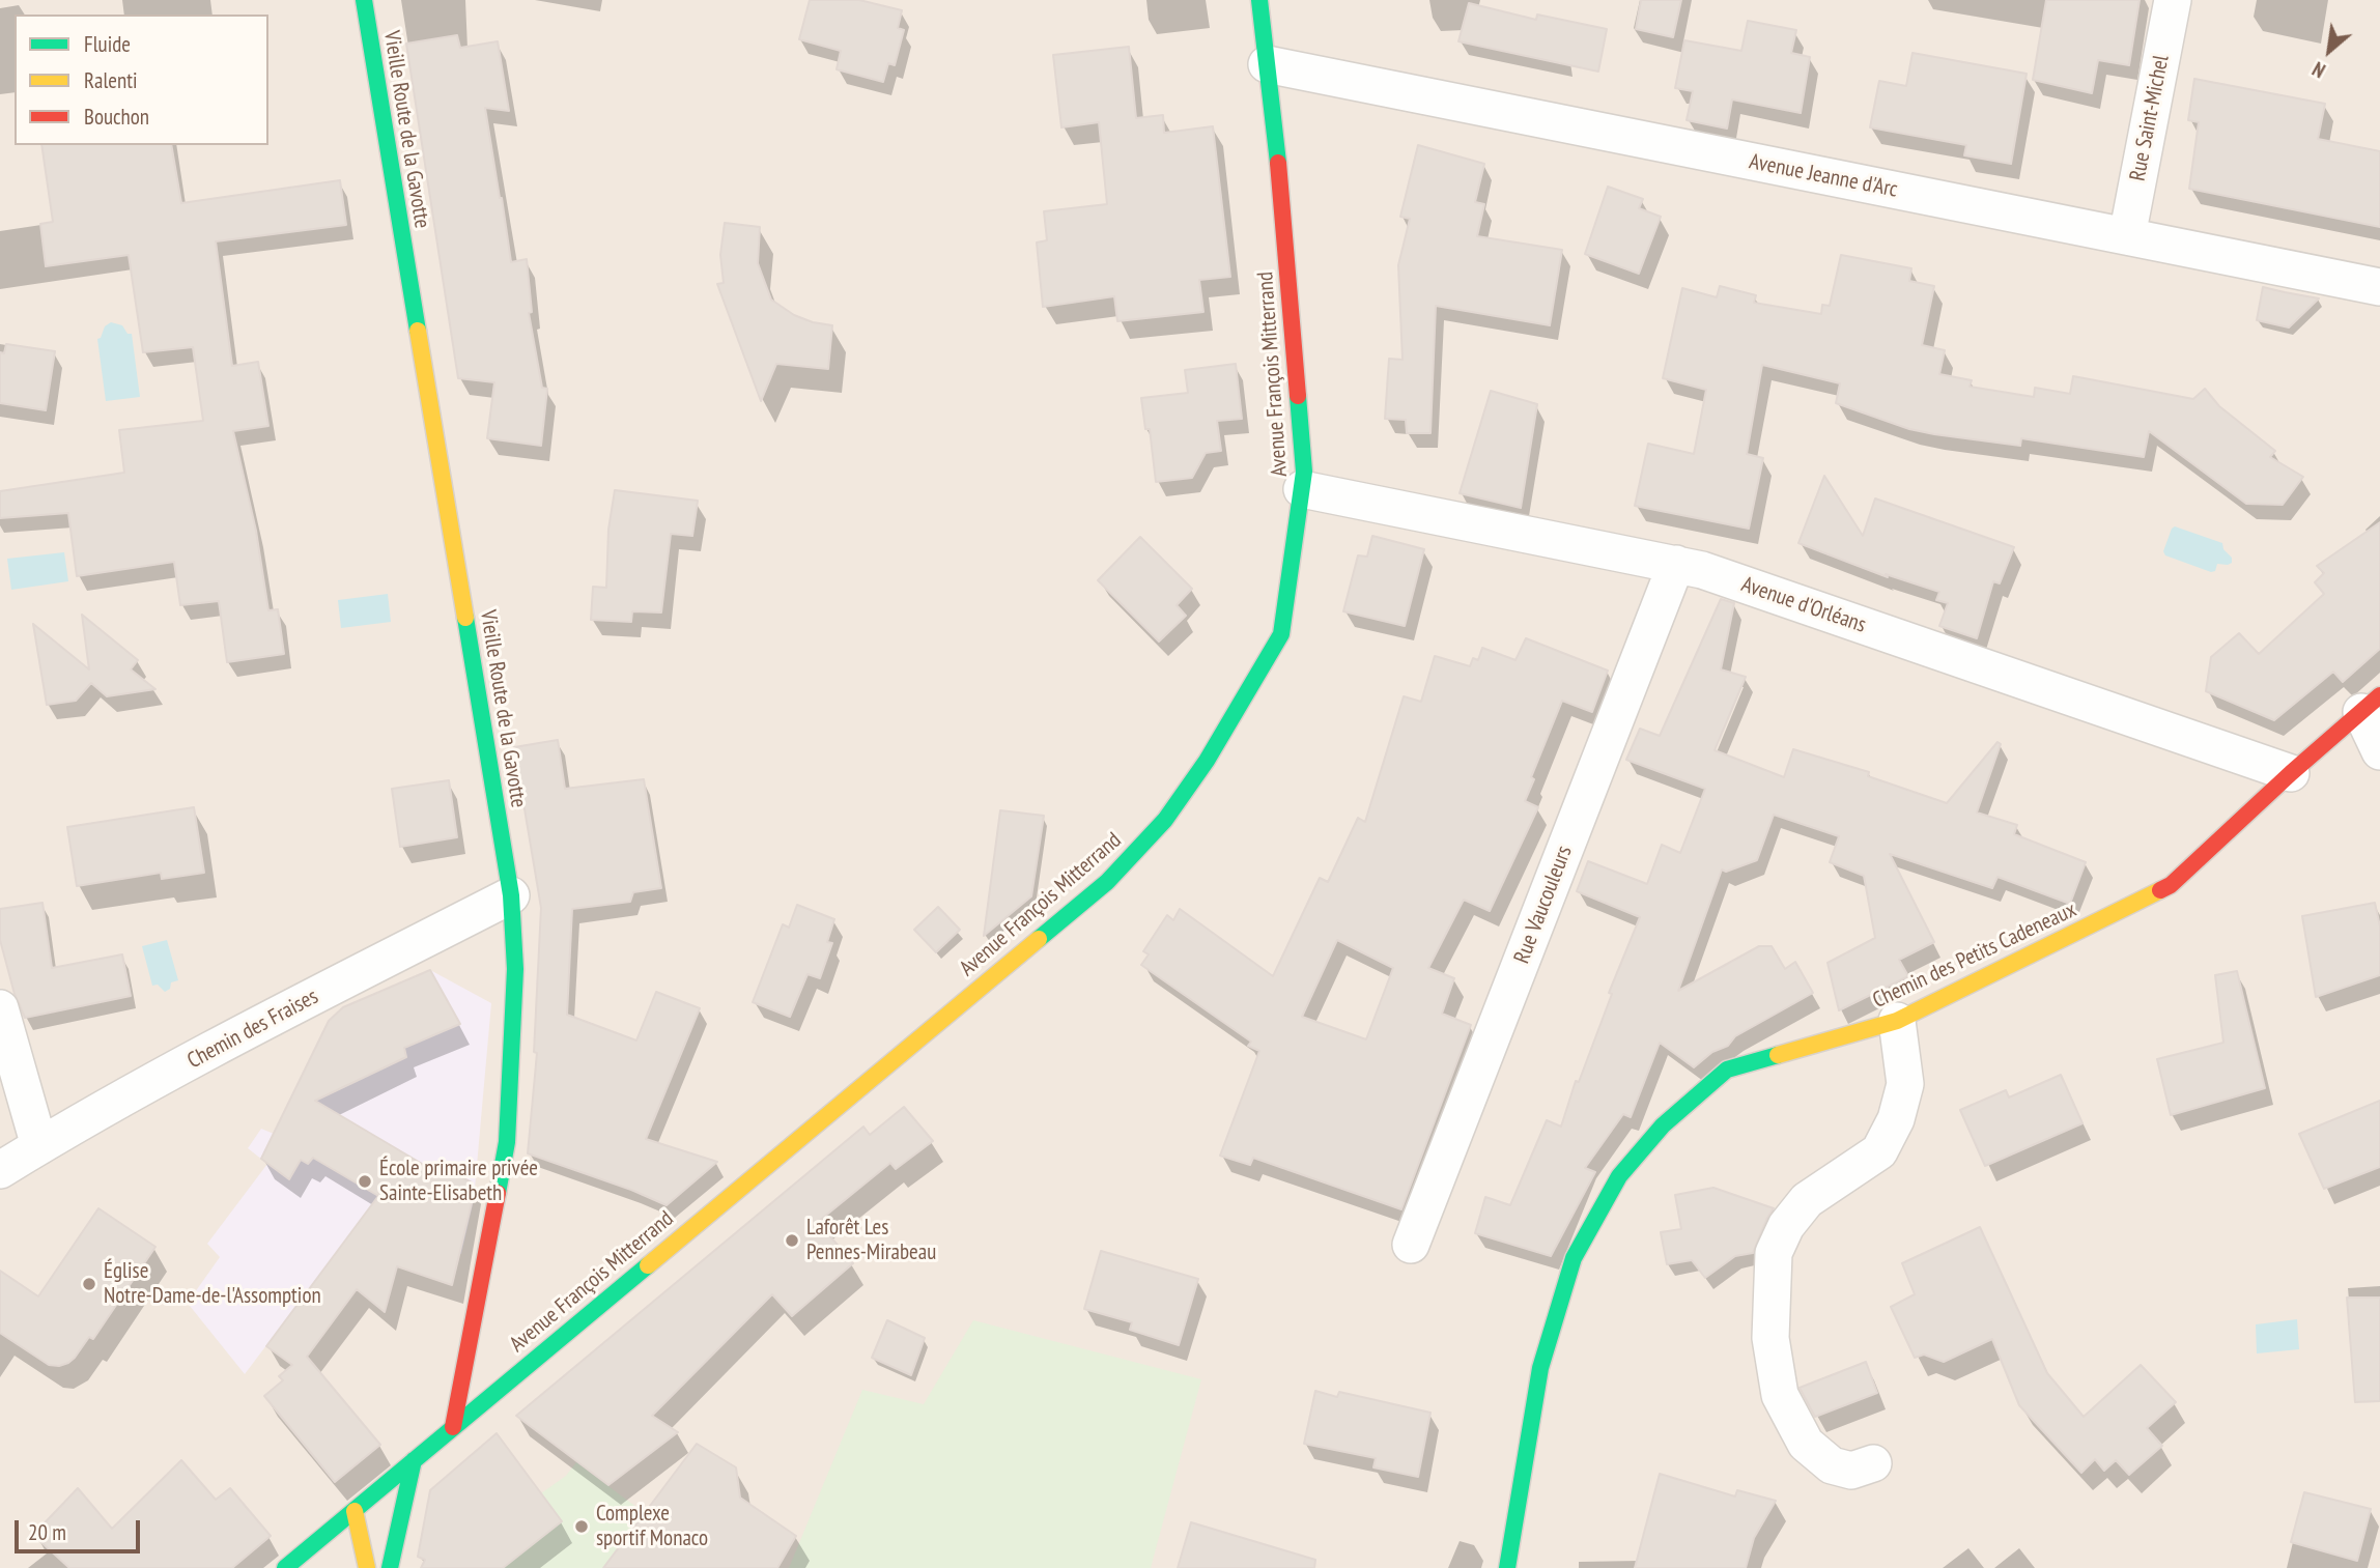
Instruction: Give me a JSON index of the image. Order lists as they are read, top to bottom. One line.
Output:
{"streets":{"street":["Rue Saint-Michel","Vieille Route de la Gavotte","Avenue Jeanne d'Arc","Avenue François Mitterrand","Avenue d'Orléans","Rue Vaucouleurs","Chemin des Petits Cadeneaux","Chemin des Fraises"]},"crossings":[["Rue Saint-Michel","Avenue Jeanne d'Arc"],["Vieille Route de la Gavotte","Avenue François Mitterrand"],["Vieille Route de la Gavotte","Chemin des Fraises"],["Avenue Jeanne d'Arc","Avenue François Mitterrand"],["Avenue François Mitterrand","Avenue d'Orléans"],["Avenue d'Orléans","Rue Vaucouleurs"],["Avenue d'Orléans","Chemin des Petits Cadeneaux"]],"places":["École primaire privée Sainte-Elisabeth","Laforêt Les Pennes-Mirabeau","Église Notre-Dame-de-l'Assomption","Complexe sportif Monaco"],"legend":["Fluide","Ralenti","Bouchon"],"scale_bar":"20 m","north":"bottom left"}
